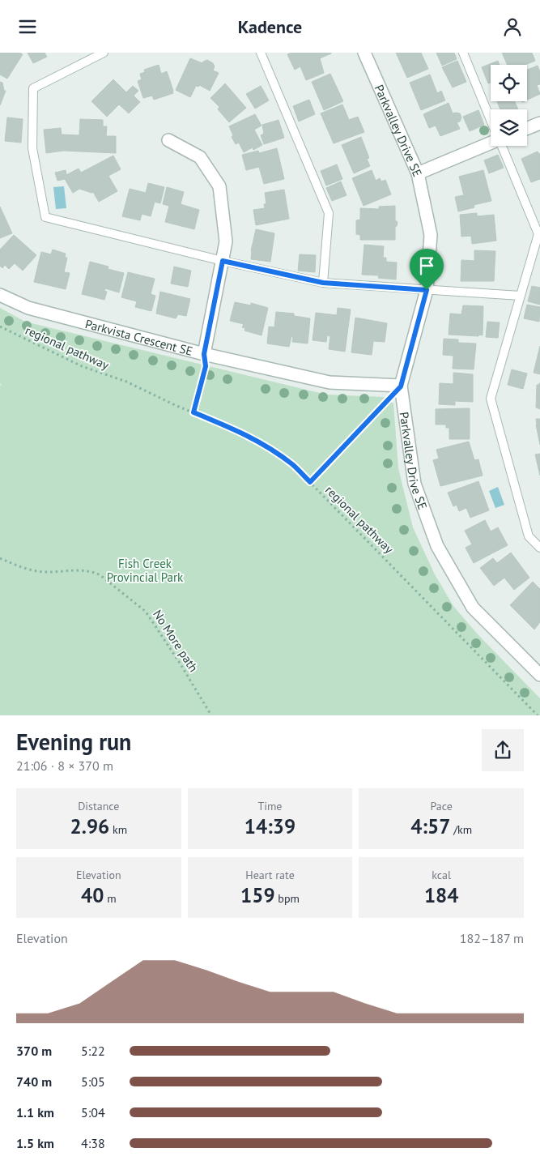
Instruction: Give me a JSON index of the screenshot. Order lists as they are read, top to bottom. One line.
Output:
{"streets":{"street":["Parkvalley Drive SE","Parkvista Crescent SE"],"path":["regional pathway","No More path"]},"crossings":[["Parkvalley Drive SE","Parkvista Crescent SE"]],"parks":["Fish Creek Provincial Park"],"page":{"header":"Kadence","heading":["Evening run","21:06 · 8 × 370 m"],"stats":[["Distance","2.96 km"],["Time","14:39"],["Pace","4:57 /km"],["Elevation","40 m"],["Heart rate","159 bpm"],["kcal","184"]],"chart":["Elevation","182–187 m"],"list":[{"name":"370 m","note":"5:22"},{"name":"740 m","note":"5:05"},{"name":"1.1 km","note":"5:04"},{"name":"1.5 km","note":"4:38"}]}}
